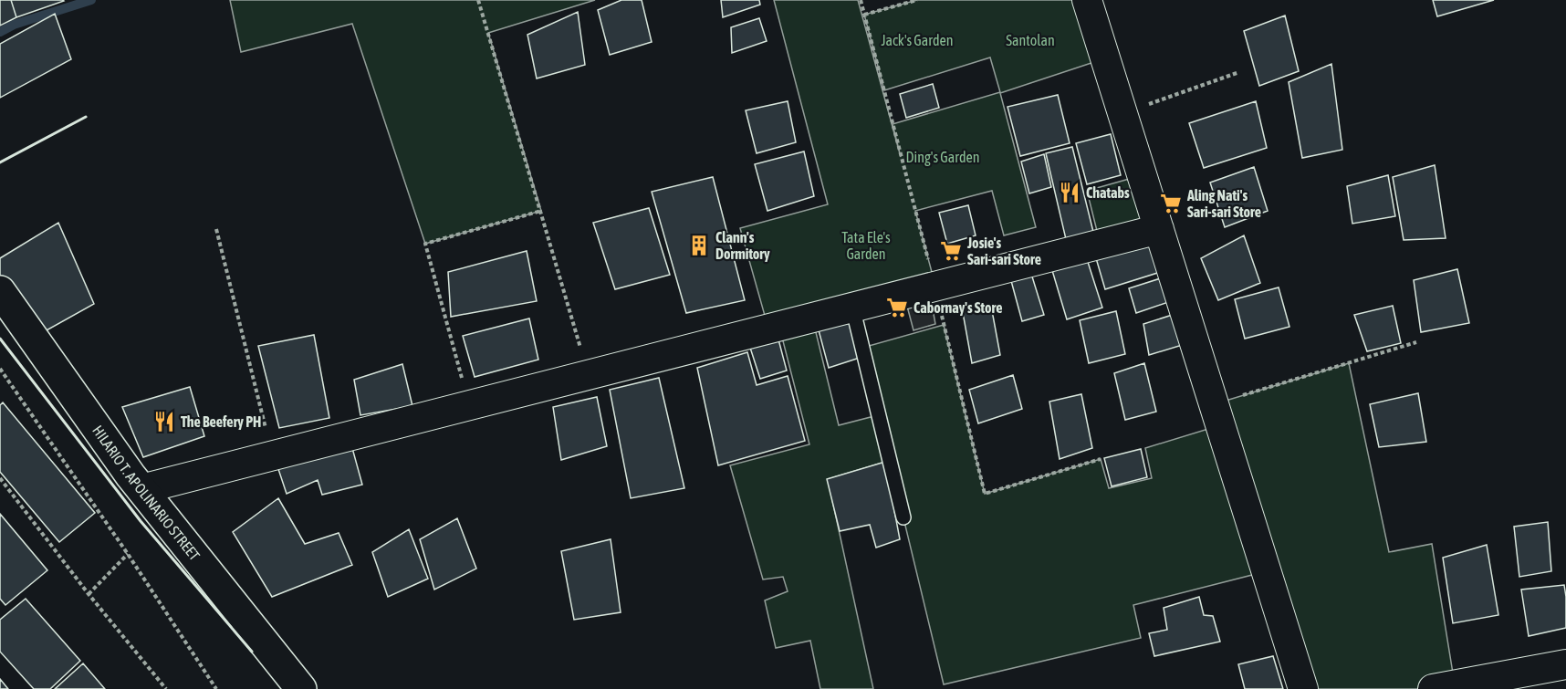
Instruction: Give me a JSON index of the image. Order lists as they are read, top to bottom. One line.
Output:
{"streets":{"street":["HILARIO T. APOLINARIO STREET"]},"parks":["Jack's Garden","Santolan","Ding's Garden","Tata Ele's Garden"],"places":{"restaurant":["Chatabs","The Beefery PH"],"supermarket":["Aling Nati's Sari-sari Store","Josie's Sari-sari Store","Cabornay's Store"],"building":["Clann's Dormitory"]}}
